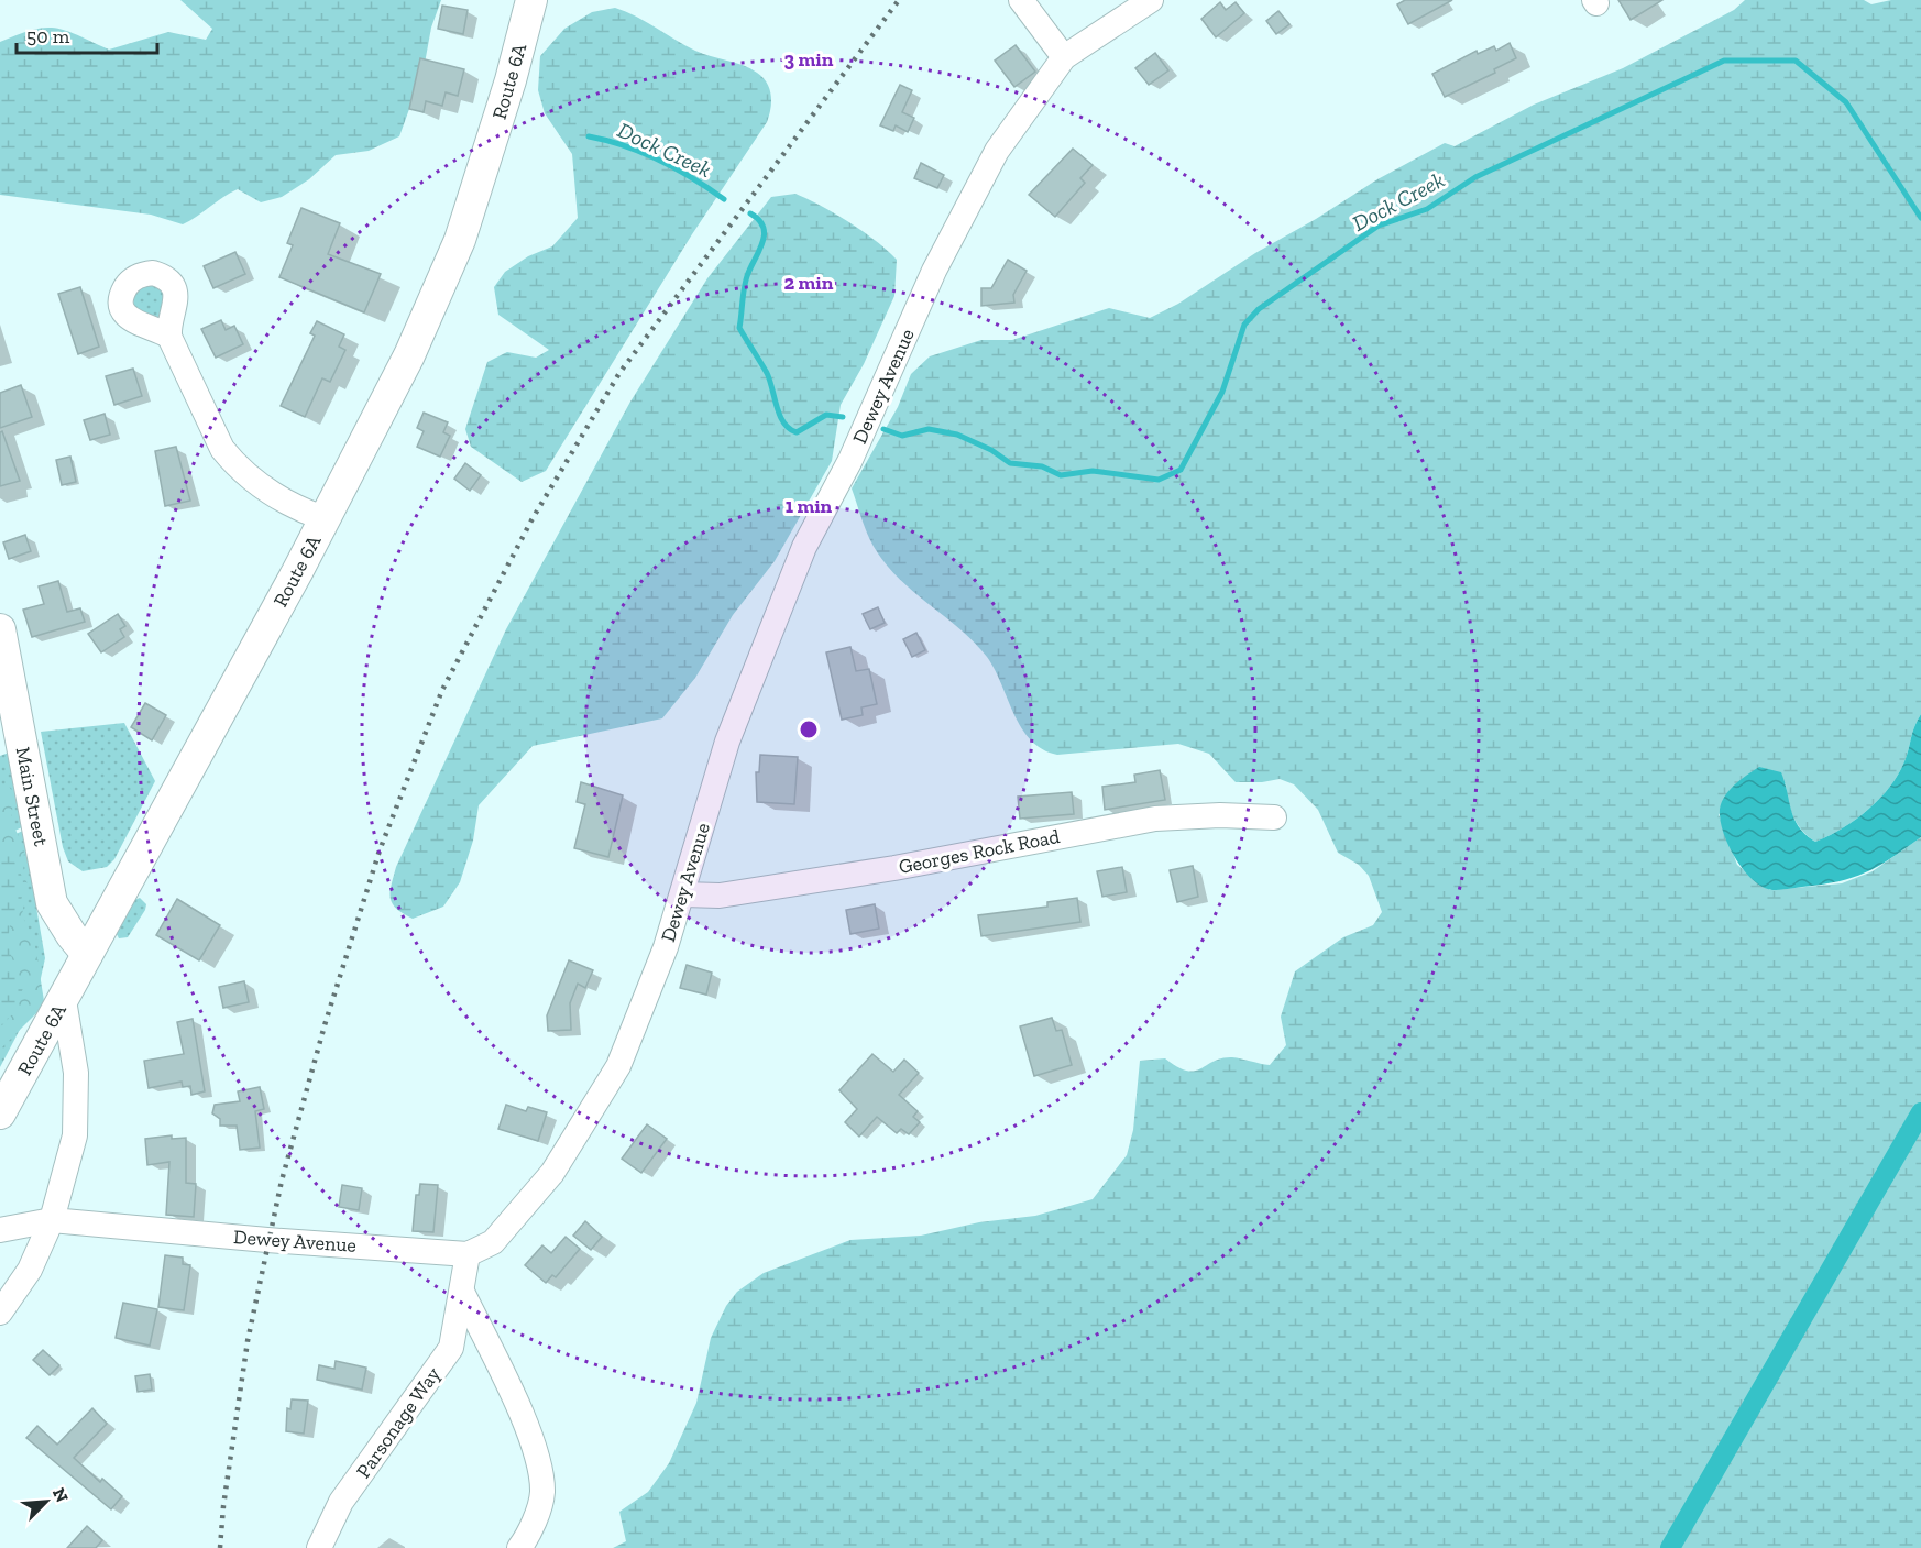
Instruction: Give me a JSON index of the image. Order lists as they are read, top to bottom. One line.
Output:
{"streets":{"main road":["Route 6A","Main Street"],"street":["Dewey Avenue","Georges Rock Road","Parsonage Way"]},"crossings":[["Route 6A","Main Street"],["Dewey Avenue","Georges Rock Road"],["Dewey Avenue","Parsonage Way"]],"water":["Dock Creek"],"scale_bar":"50 m","north":"top right","rings":["3 min","2 min","1 min"]}
